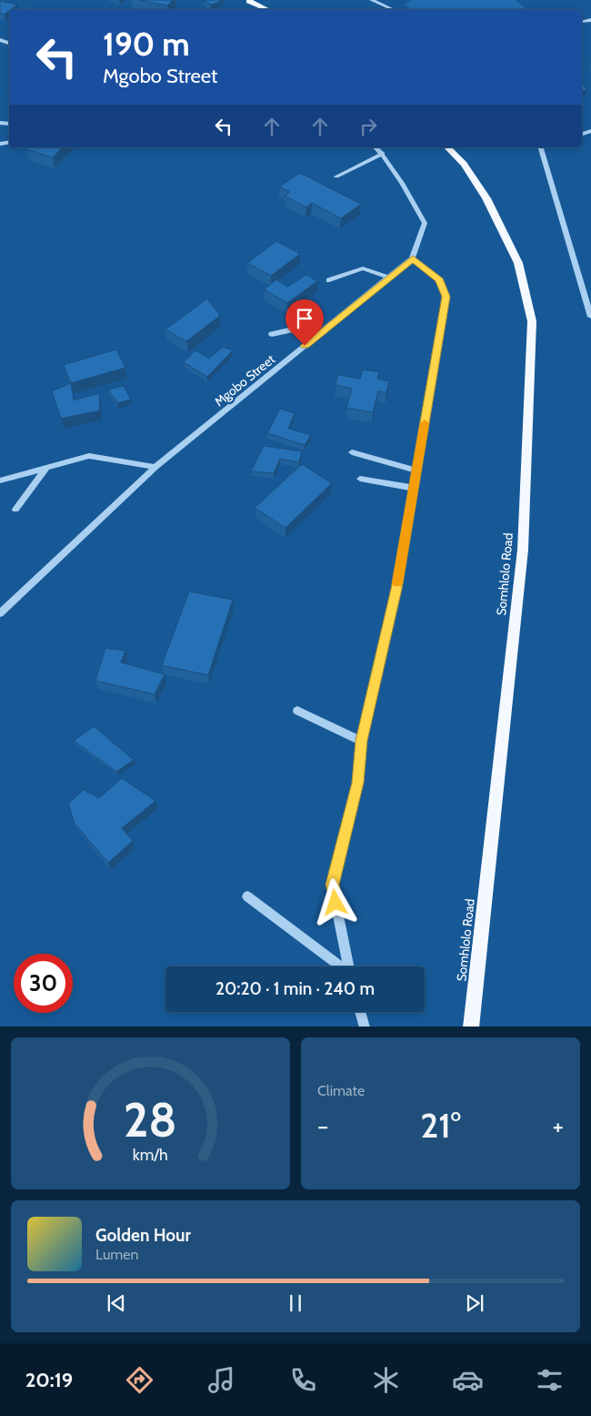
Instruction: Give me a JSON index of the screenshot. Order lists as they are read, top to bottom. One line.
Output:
{"streets":{"main road":["Somhlolo Road"],"street":["Mgobo Street"]},"page":{"turn":["190 m","Mgobo Street"],"limit":"30","trip":"20:20 · 1 min · 240 m","tile":"Climate","heat":["−","21°","+"],"song":["Golden Hour","Lumen"],"tabs":"20:19","gauge":["28","km/h"]}}
